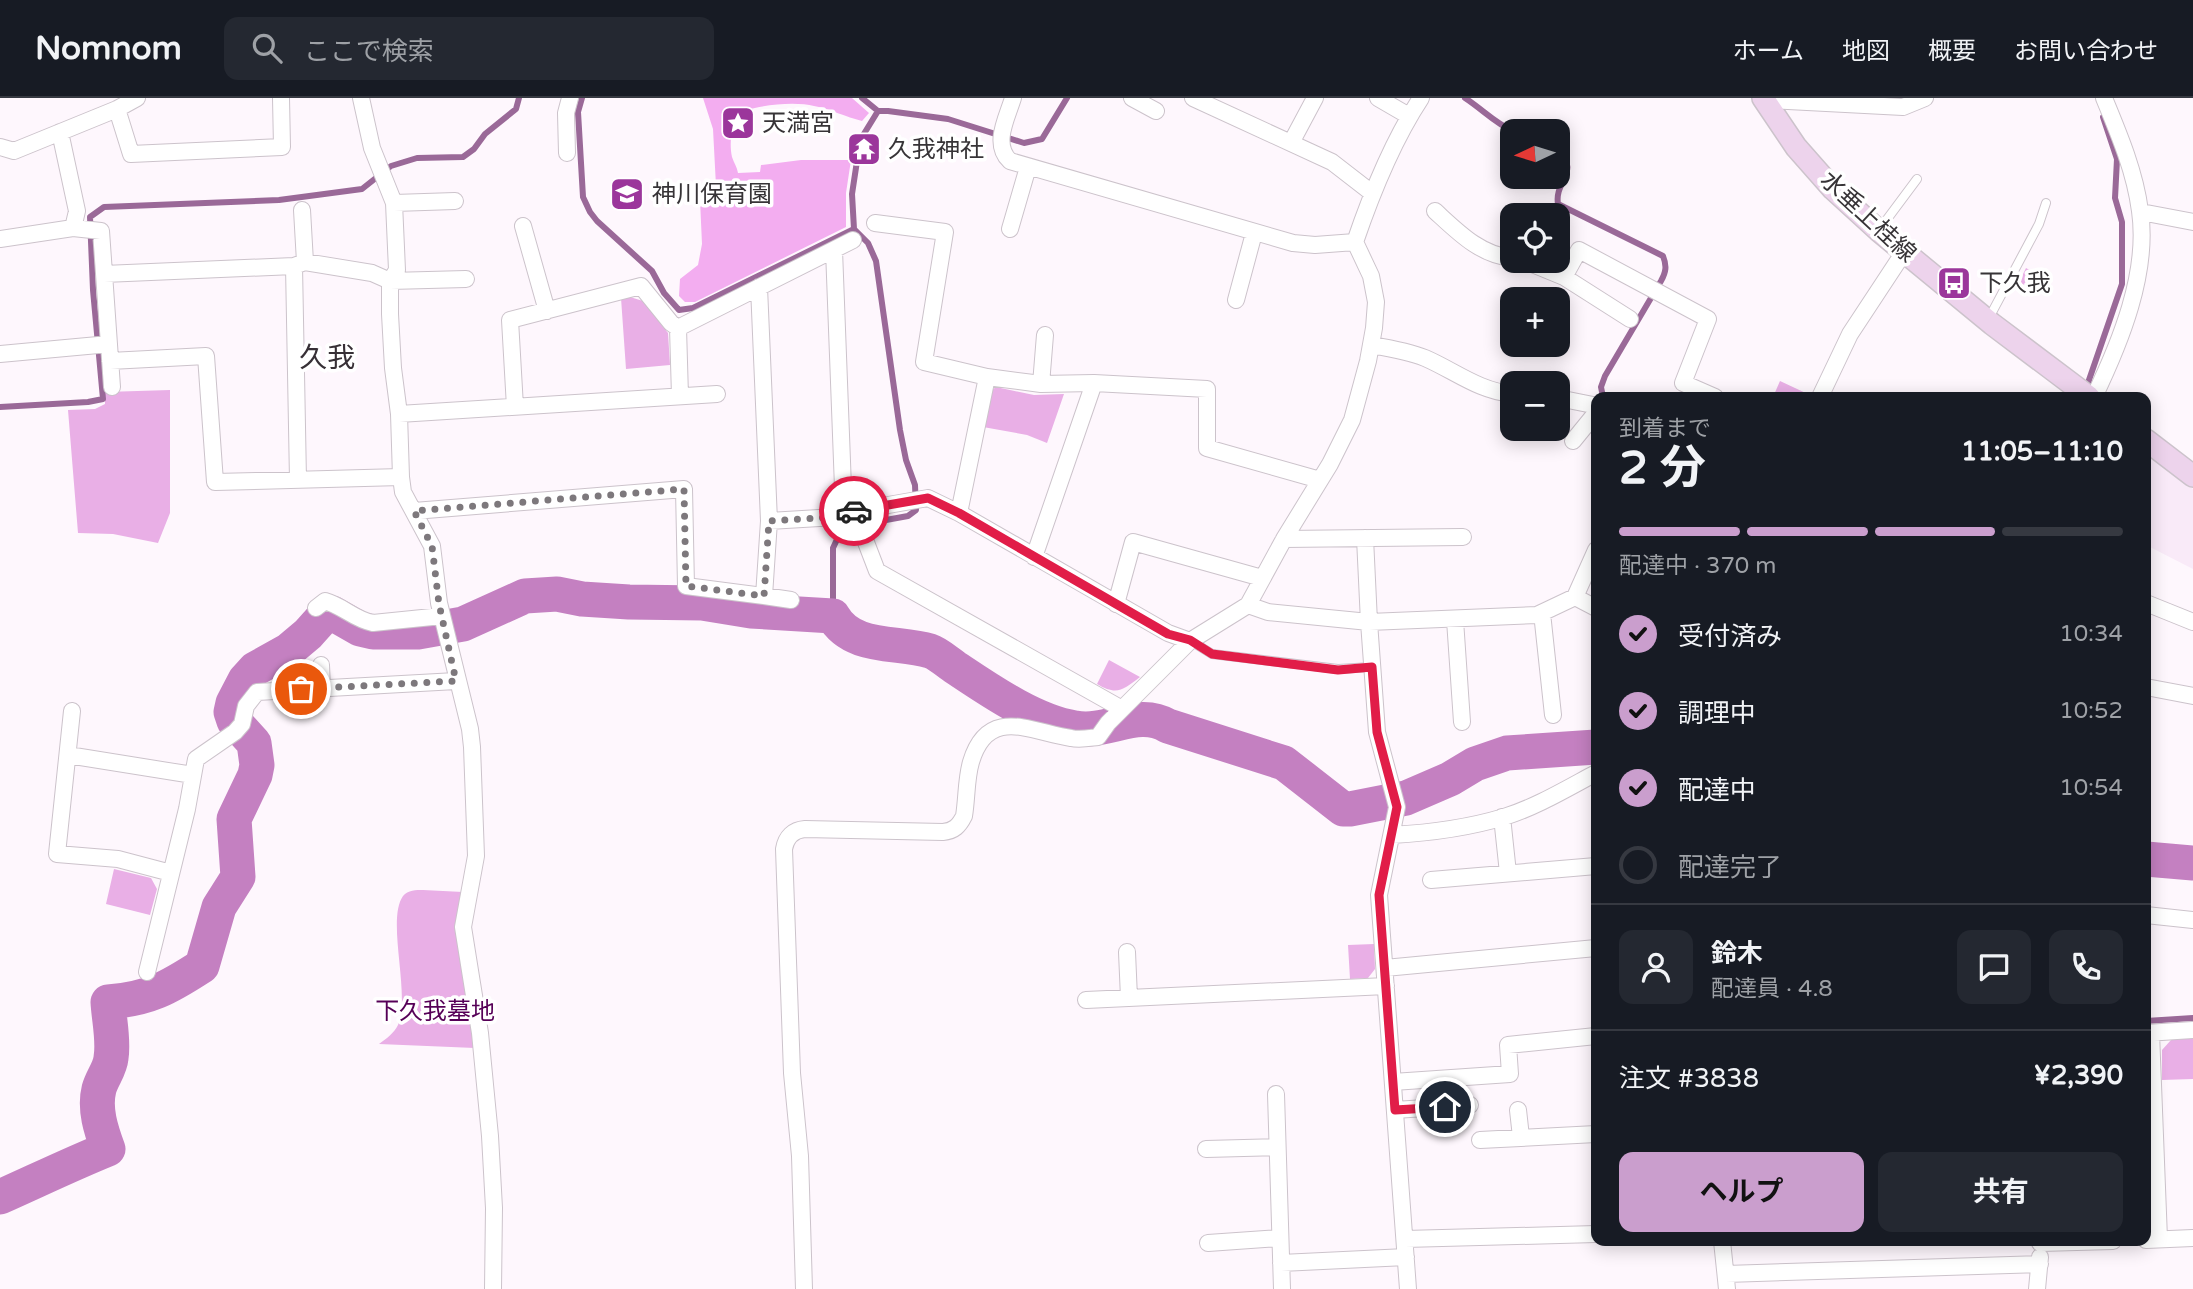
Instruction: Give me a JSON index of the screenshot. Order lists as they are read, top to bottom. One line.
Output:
{"streets":{"main road":["水垂上桂線"]},"districts":["久我"],"parks":["下久我墓地"],"places":{"place":["天満宮"],"temple":["久我神社"],"school or university":["神川保育園"],"bus stop":["下久我"]},"north":"left","page":{"header":"Nomnom","search":"ここで検索","nav":["ホーム","地図","概要","お問い合わせ"],"map_buttons":["+","−"],"heading":["2 分","到着まで","11:05–11:10"],"panel":["鈴木","配達員 · 4.8","注文 #3838","¥2,390"],"bar":"配達中 · 370 m","list":[["受付済み","10:34"],["調理中","10:52"],["配達中","10:54"],"配達完了"],"buttons":["ヘルプ","共有"]}}
